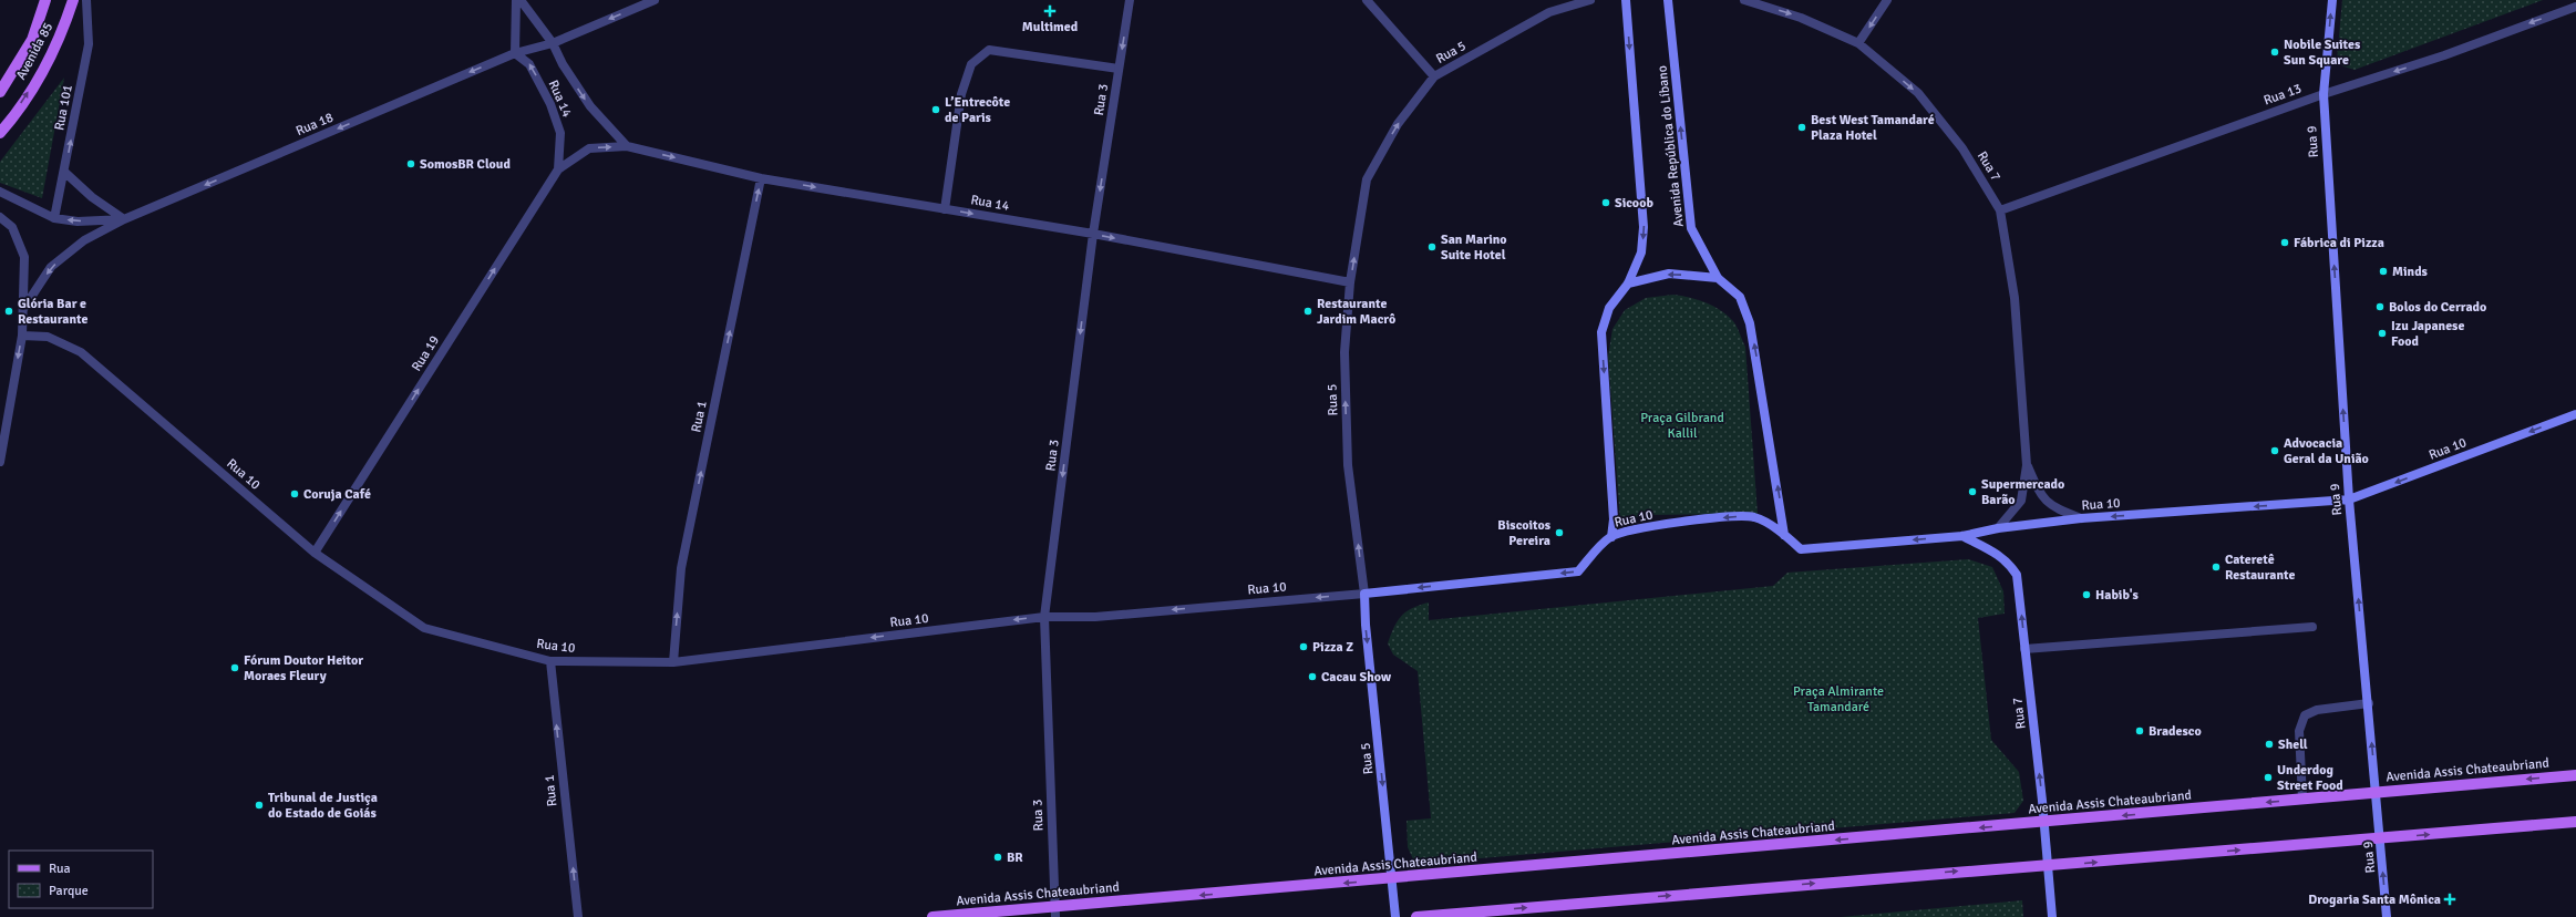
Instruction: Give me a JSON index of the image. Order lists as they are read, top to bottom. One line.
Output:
{"streets":{"main road":["Avenida 85","Rua 5","Rua 9","Avenida República do Líbano","Rua 7","Rua 10","Avenida Assis Chateaubriand"],"street":["Rua 13","Rua 14","Rua 3","Rua 101","Rua 18","Rua 19","Rua 1"]},"crossings":[["Rua 5","Rua 14"],["Rua 5","Rua 10"],["Rua 5","Avenida Assis Chateaubriand"],["Rua 13","Rua 9"],["Rua 13","Rua 7"],["Rua 14","Rua 3"],["Rua 14","Rua 18"],["Rua 14","Rua 19"],["Rua 14","Rua 1"],["Rua 3","Rua 10"],["Rua 3","Avenida Assis Chateaubriand"],["Rua 101","Rua 18"],["Rua 9","Rua 10"],["Rua 9","Avenida Assis Chateaubriand"],["Avenida República do Líbano","Rua 10"],["Rua 7","Rua 10"],["Rua 7","Avenida Assis Chateaubriand"],["Rua 19","Rua 10"],["Rua 1","Rua 10"]],"one_way":["Rua 13","Rua 3","Rua 101","Rua 18","Rua 9","Rua 19","Rua 1","Rua 10"],"parks":["Praça Gilbrand Kallil","Praça Almirante Tamandaré"],"places":{"health":["Multimed","Drogaria Santa Mônica"],"other":["Nobile Suites Sun Square","L’Entrecôte de Paris","Best West Tamandaré Plaza Hotel","SomosBR Cloud","Sicoob","Fábrica di Pizza","San Marino Suite Hotel","Minds","Bolos do Cerrado","Glória Bar e Restaurante","Restaurante Jardim Macrô","Izu Japanese Food","Advocacia Geral da União","Supermercado Barão","Coruja Café","Biscoitos Pereira","Cateretê Restaurante","Habib's","Pizza Z","Fórum Doutor Heitor Moraes Fleury","Cacau Show","Bradesco","Shell","Underdog Street Food","Tribunal de Justiça do Estado de Goiás","BR"]},"legend":["Rua","Parque"]}
